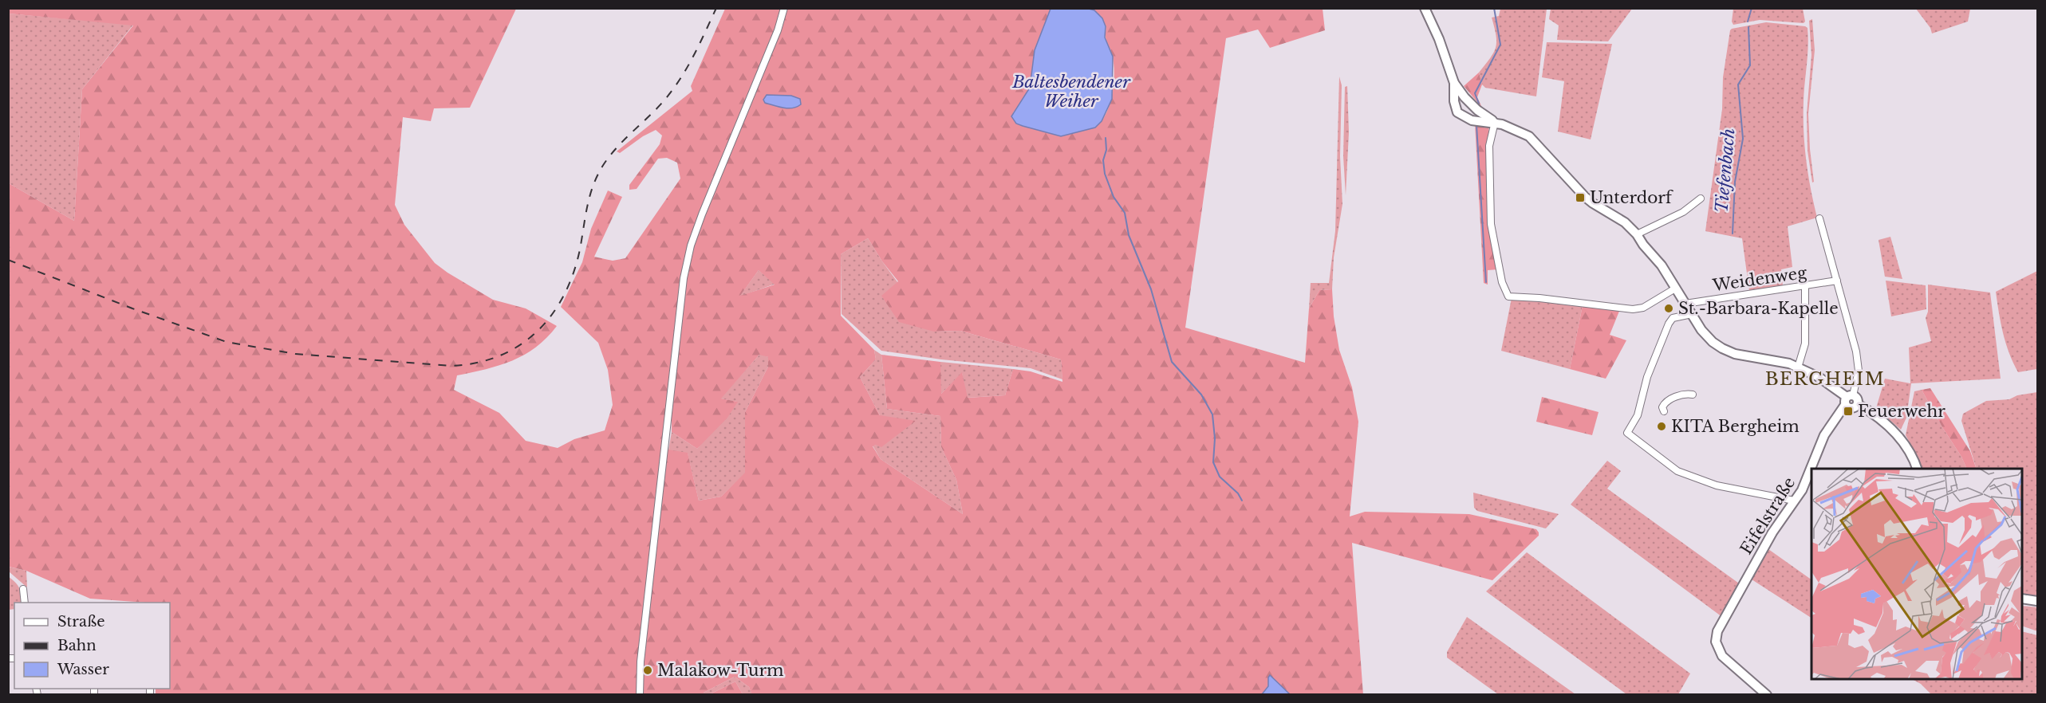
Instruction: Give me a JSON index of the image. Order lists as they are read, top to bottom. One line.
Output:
{"streets":{"street":["Weidenweg","Eifelstraße"]},"districts":["BERGHEIM"],"water":["Baltesbendener Weiher","Tiefenbach"],"places":{"transit":["Unterdorf","Feuerwehr"],"other":["St.-Barbara-Kapelle","KITA Bergheim","Malakow-Turm"]},"legend":["Straße","Bahn","Wasser"]}
